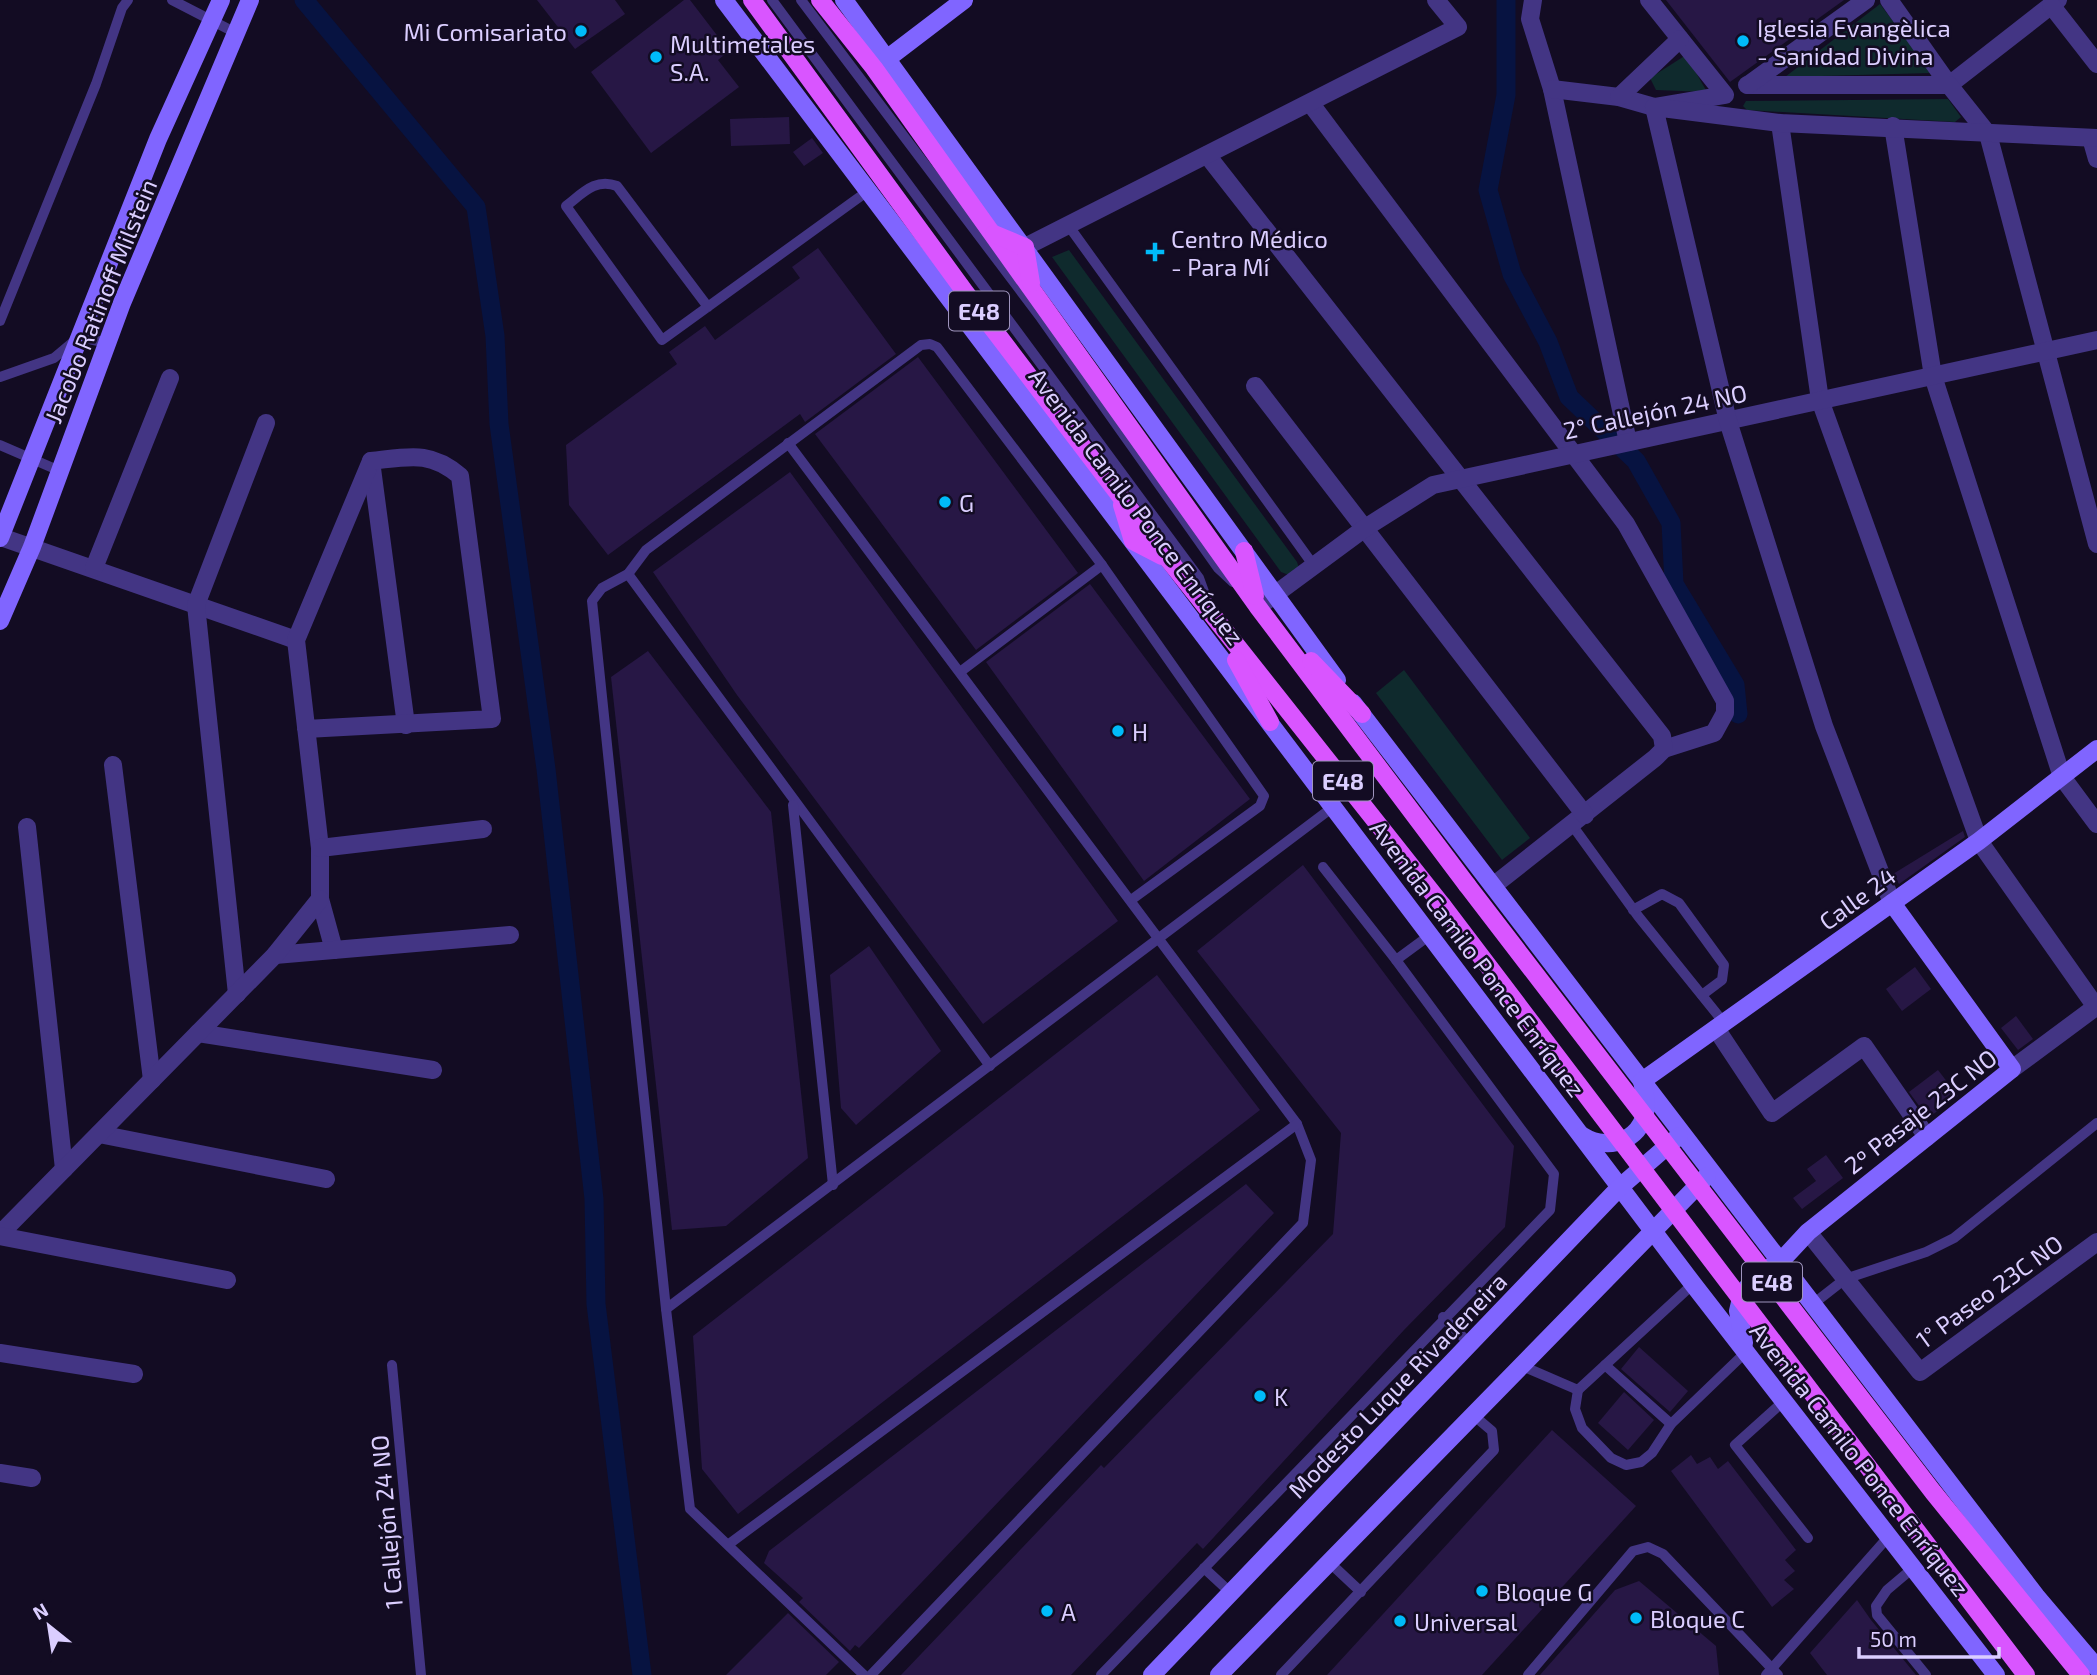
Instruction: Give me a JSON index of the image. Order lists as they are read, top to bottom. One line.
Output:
{"streets":{"main road":["Jacobo Ratinoff Milstein","E48","Avenida Camilo Ponce Enríquez","Calle 24","2º Pasaje 23C NO","Modesto Luque Rivadeneira"],"street":["2° Callejón 24 NO","1° Paseo 23C NO"],"lane":["1 Callejón 24 NO"]},"crossings":[["2° Callejón 24 NO","Avenida Camilo Ponce Enríquez"],["Avenida Camilo Ponce Enríquez","Calle 24"],["Avenida Camilo Ponce Enríquez","2º Pasaje 23C NO"],["Avenida Camilo Ponce Enríquez","Modesto Luque Rivadeneira"],["2º Pasaje 23C NO","1° Paseo 23C NO"]],"places":{"other":["Mi Comisariato","Iglesia Evangèlica - Sanidad Divina","Multimetales S.A.","G","H","K","Bloque G","A","Bloque C","Universal"],"health":["Centro Médico - Para Mí"]},"scale_bar":"50 m","north":"top left"}
